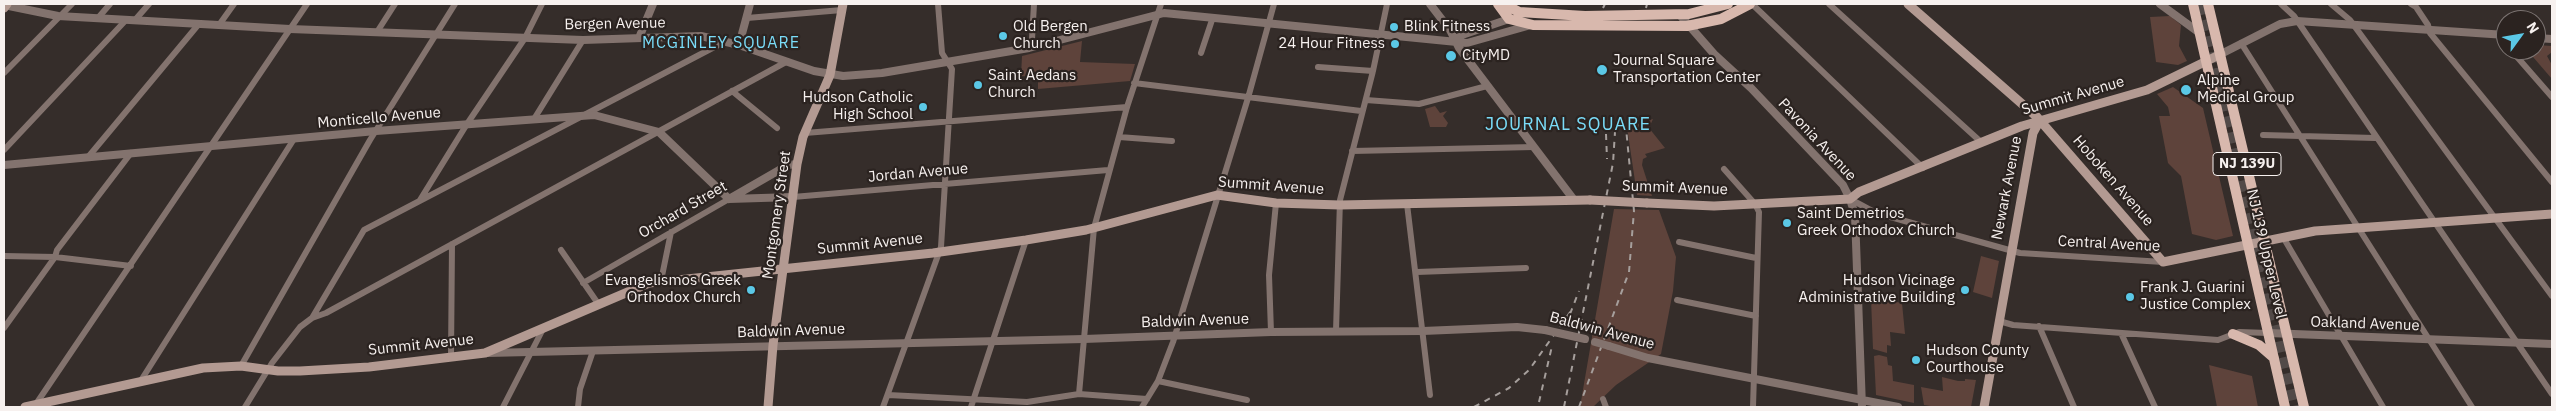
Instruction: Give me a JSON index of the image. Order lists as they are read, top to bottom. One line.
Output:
{"streets":{"main road":["Summit Avenue","NJ 139U","Hoboken Avenue","Newark Avenue","Montgomery Street","Central Avenue","NJ 139 Upper Level"],"street":["Bergen Avenue","Monticello Avenue","Pavonia Avenue","Jordan Avenue","Orchard Street","Baldwin Avenue","Oakland Avenue"]},"crossings":[["Bergen Avenue","Montgomery Street"],["Summit Avenue","Pavonia Avenue"],["Summit Avenue","Hoboken Avenue"],["Summit Avenue","Newark Avenue"],["Summit Avenue","Montgomery Street"],["Summit Avenue","Central Avenue"],["Summit Avenue","NJ 139 Upper Level"],["Summit Avenue","Baldwin Avenue"],["Monticello Avenue","Jordan Avenue"],["Monticello Avenue","Orchard Street"],["Pavonia Avenue","Central Avenue"],["Pavonia Avenue","Baldwin Avenue"],["NJ 139U","NJ 139 Upper Level"],["NJ 139U","Oakland Avenue"],["Jordan Avenue","Orchard Street"],["Jordan Avenue","Montgomery Street"],["Hoboken Avenue","Newark Avenue"],["Hoboken Avenue","Central Avenue"],["Newark Avenue","Central Avenue"],["Newark Avenue","Oakland Avenue"],["Orchard Street","Montgomery Street"],["Montgomery Street","Baldwin Avenue"],["Central Avenue","NJ 139 Upper Level"],["NJ 139 Upper Level","Oakland Avenue"]],"districts":["MCGINLEY SQUARE","JOURNAL SQUARE"],"places":["Blink Fitness","Old Bergen Church","24 Hour Fitness","CityMD","Journal Square Transportation Center","Saint Aedans Church","Alpine Medical Group","Hudson Catholic High School","Saint Demetrios Greek Orthodox Church","Evangelismos Greek Orthodox Church","Hudson Vicinage Administrative Building","Frank J. Guarini Justice Complex","Hudson County Courthouse"],"north":"top right"}
